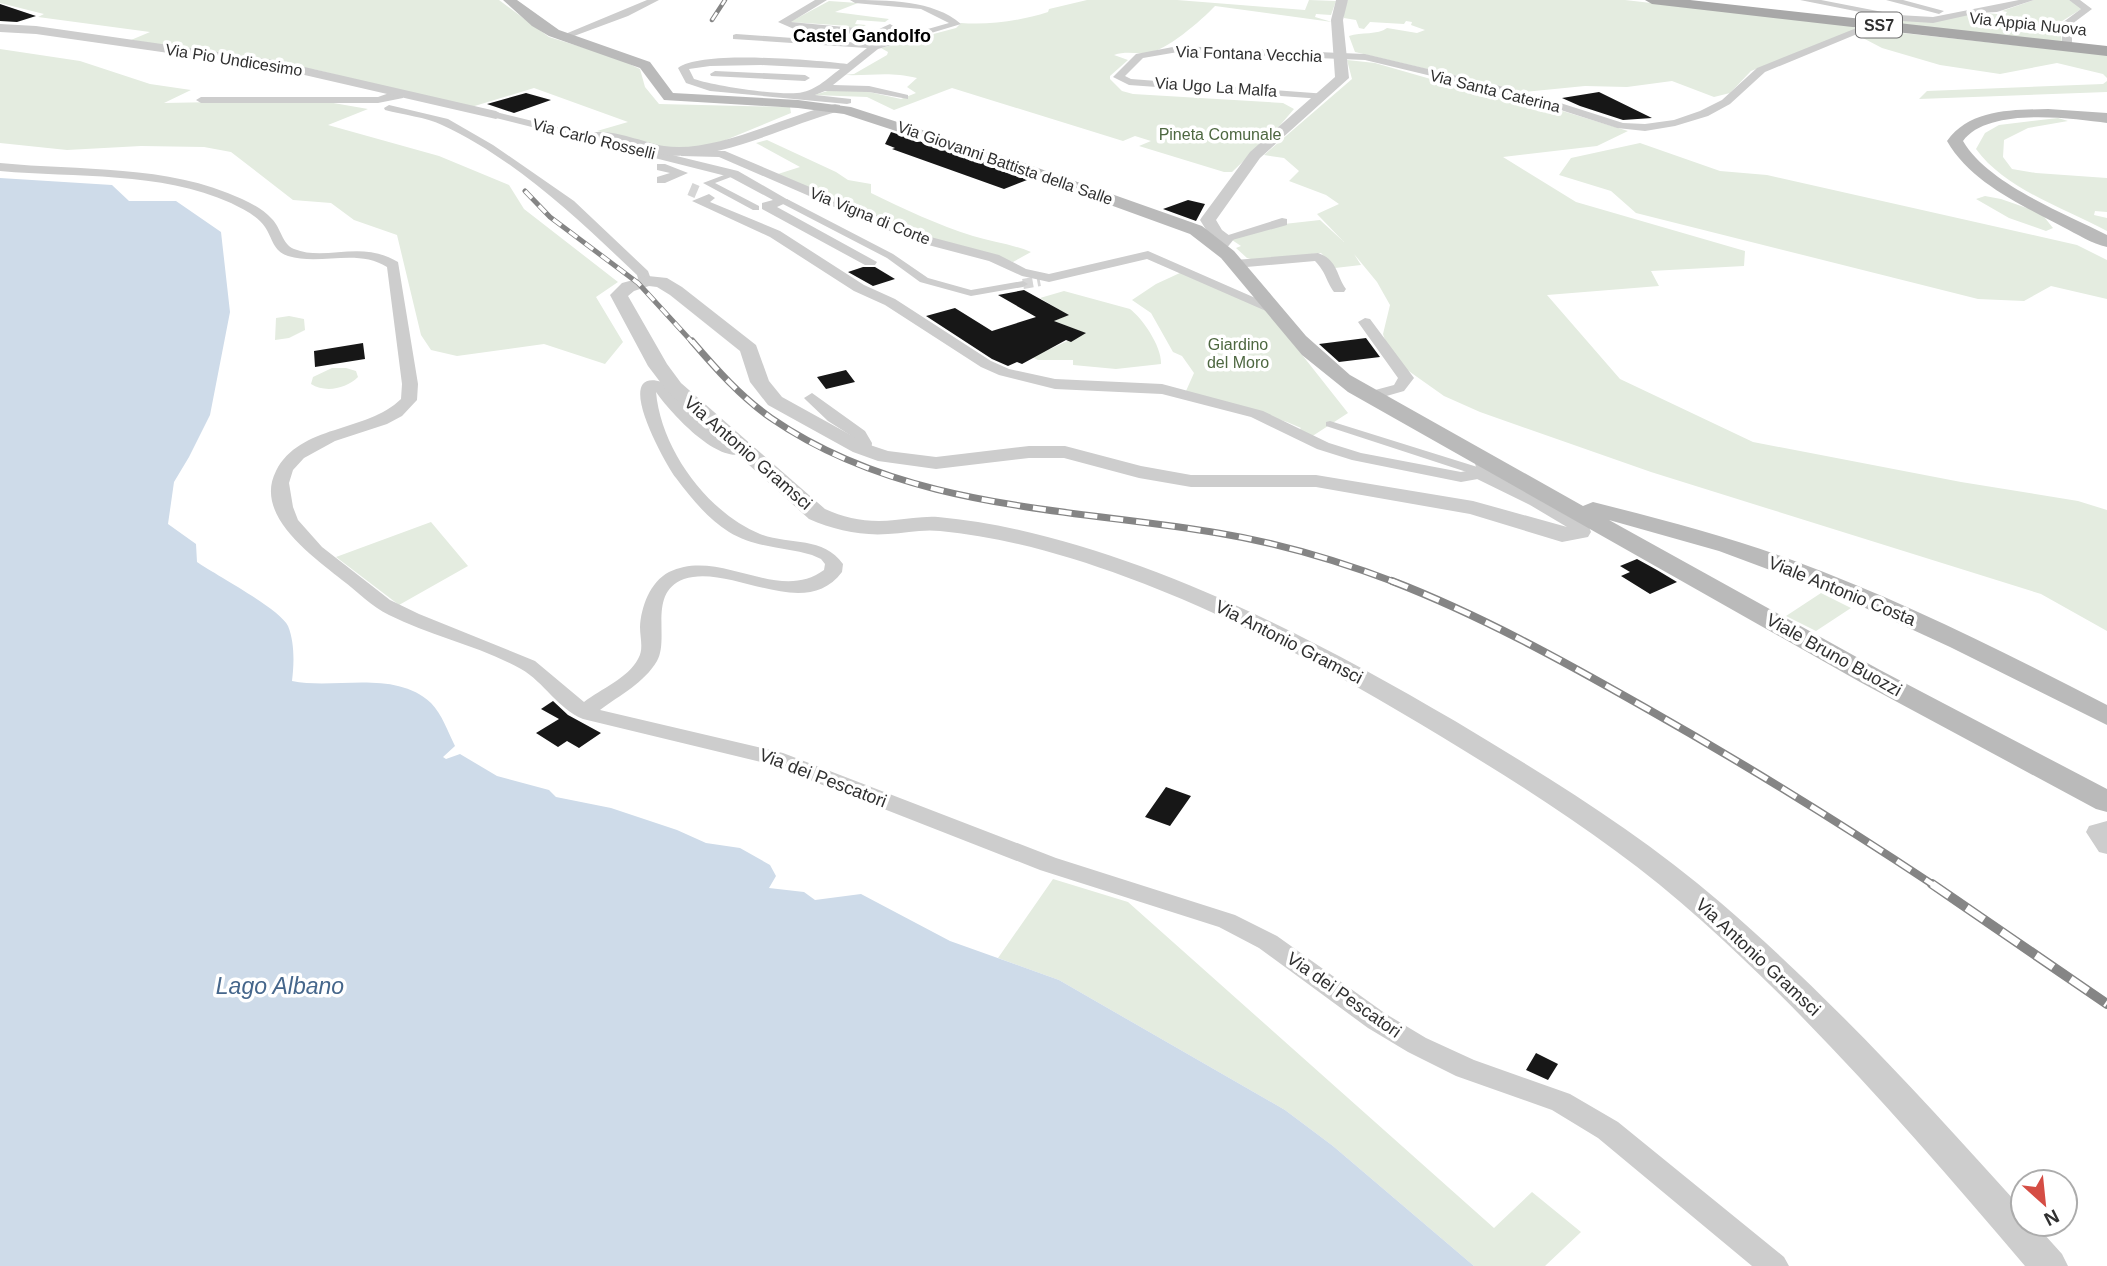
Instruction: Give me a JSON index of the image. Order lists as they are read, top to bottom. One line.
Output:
{"streets":{"main road":["Via Appia Nuova","SS7","Via Giovanni Battista della Salle","Viale Antonio Costa","Viale Bruno Buozzi"],"street":["Via Fontana Vecchia","Via Pio Undicesimo","Via Ugo La Malfa","Via Santa Caterina","Via Carlo Rosselli","Via Vigna di Corte","Via Antonio Gramsci","Via dei Pescatori"]},"crossings":[["Via Appia Nuova","Via Santa Caterina"],["Via Fontana Vecchia","Via Ugo La Malfa"],["Via Fontana Vecchia","Via Santa Caterina"],["Via Pio Undicesimo","Via Carlo Rosselli"],["Viale Antonio Costa","Viale Bruno Buozzi"]],"districts":["Castel Gandolfo"],"water":["Lago Albano"],"parks":["Pineta Comunale","Giardino del Moro"],"north":"bottom right"}
